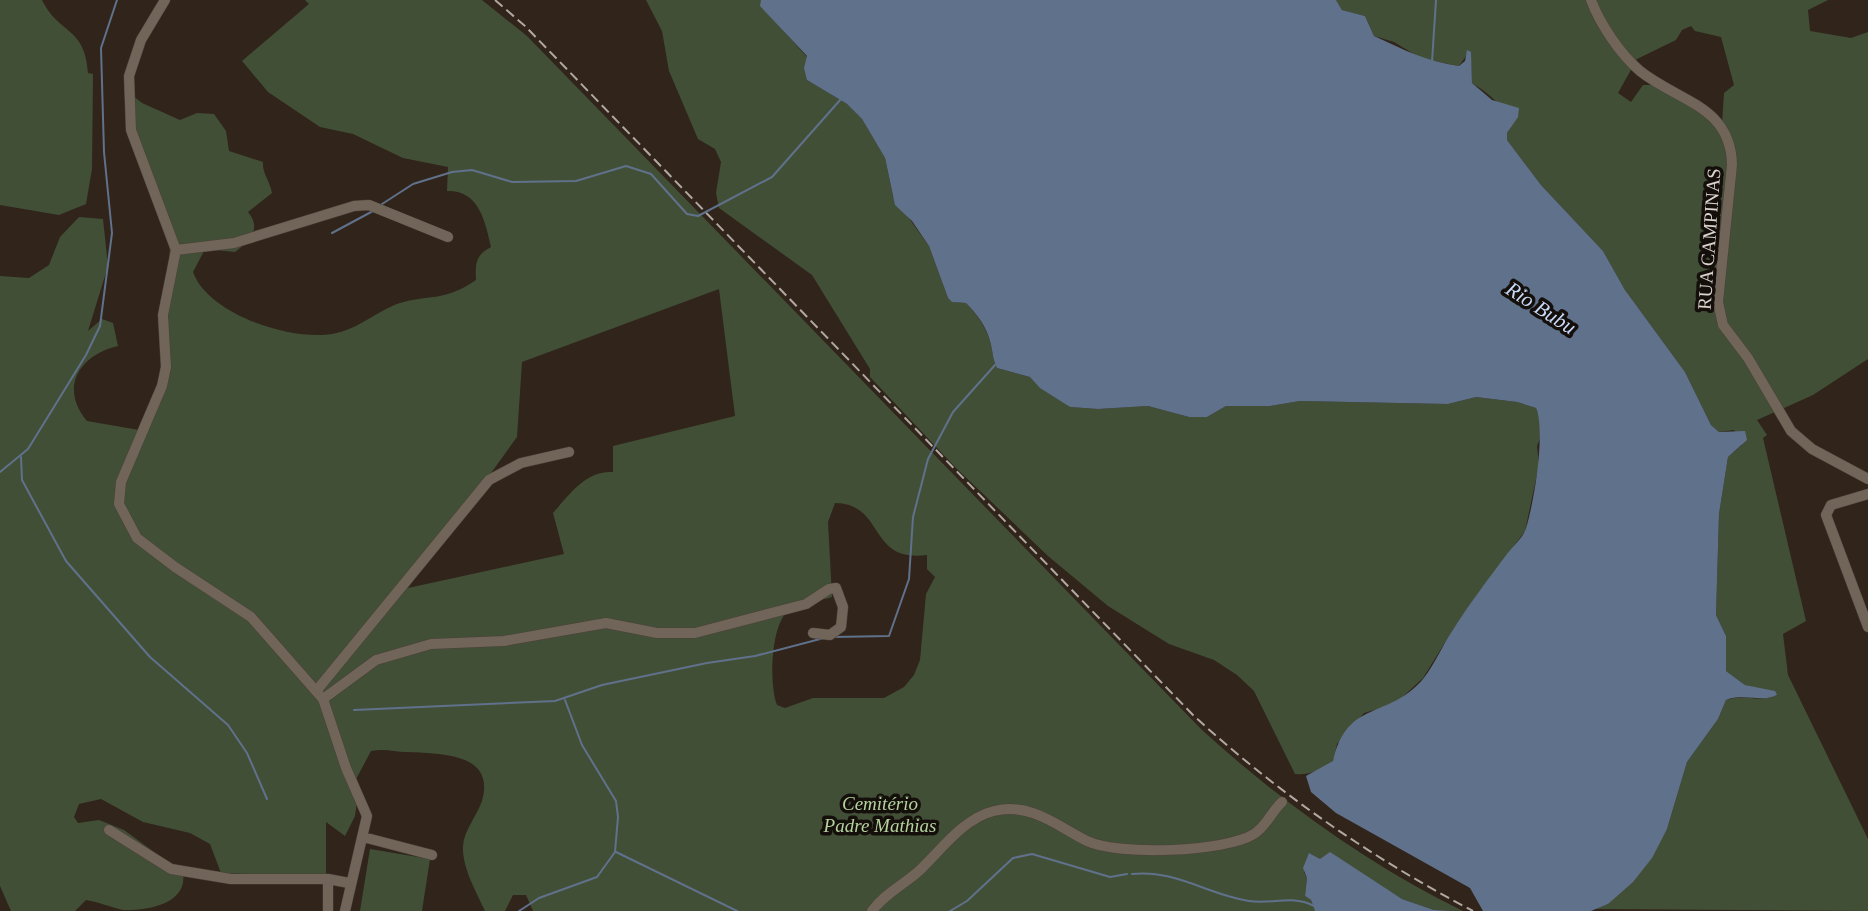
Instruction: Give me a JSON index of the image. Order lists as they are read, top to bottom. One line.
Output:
{"streets":{"street":["RUA CAMPINAS"]},"water":["Rio Bubu"],"parks":["Cemitério Padre Mathias"]}
